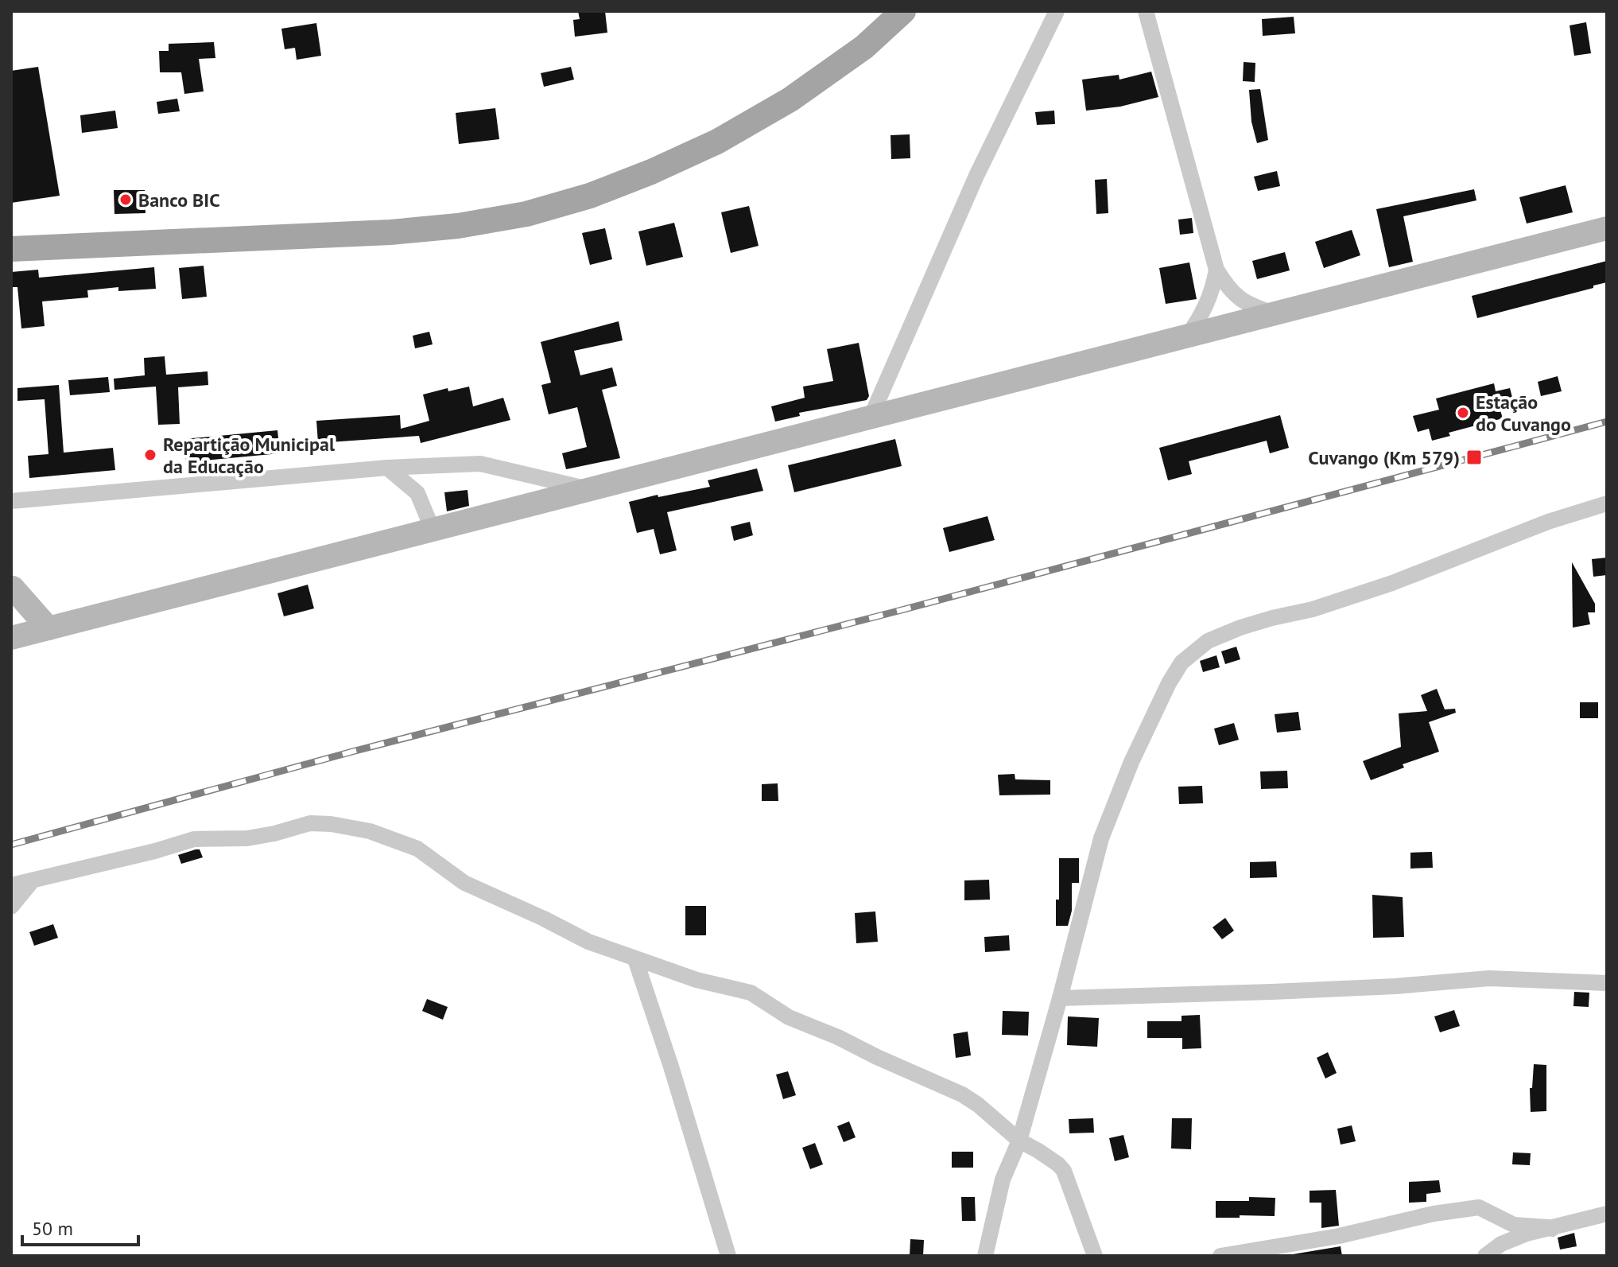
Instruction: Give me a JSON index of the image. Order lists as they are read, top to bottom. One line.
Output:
{"places":{"other":["Banco BIC","Estação do Cuvango","Repartição Municipal da Educação"],"transit":["Cuvango (Km 579)"]},"scale_bar":"50 m"}
